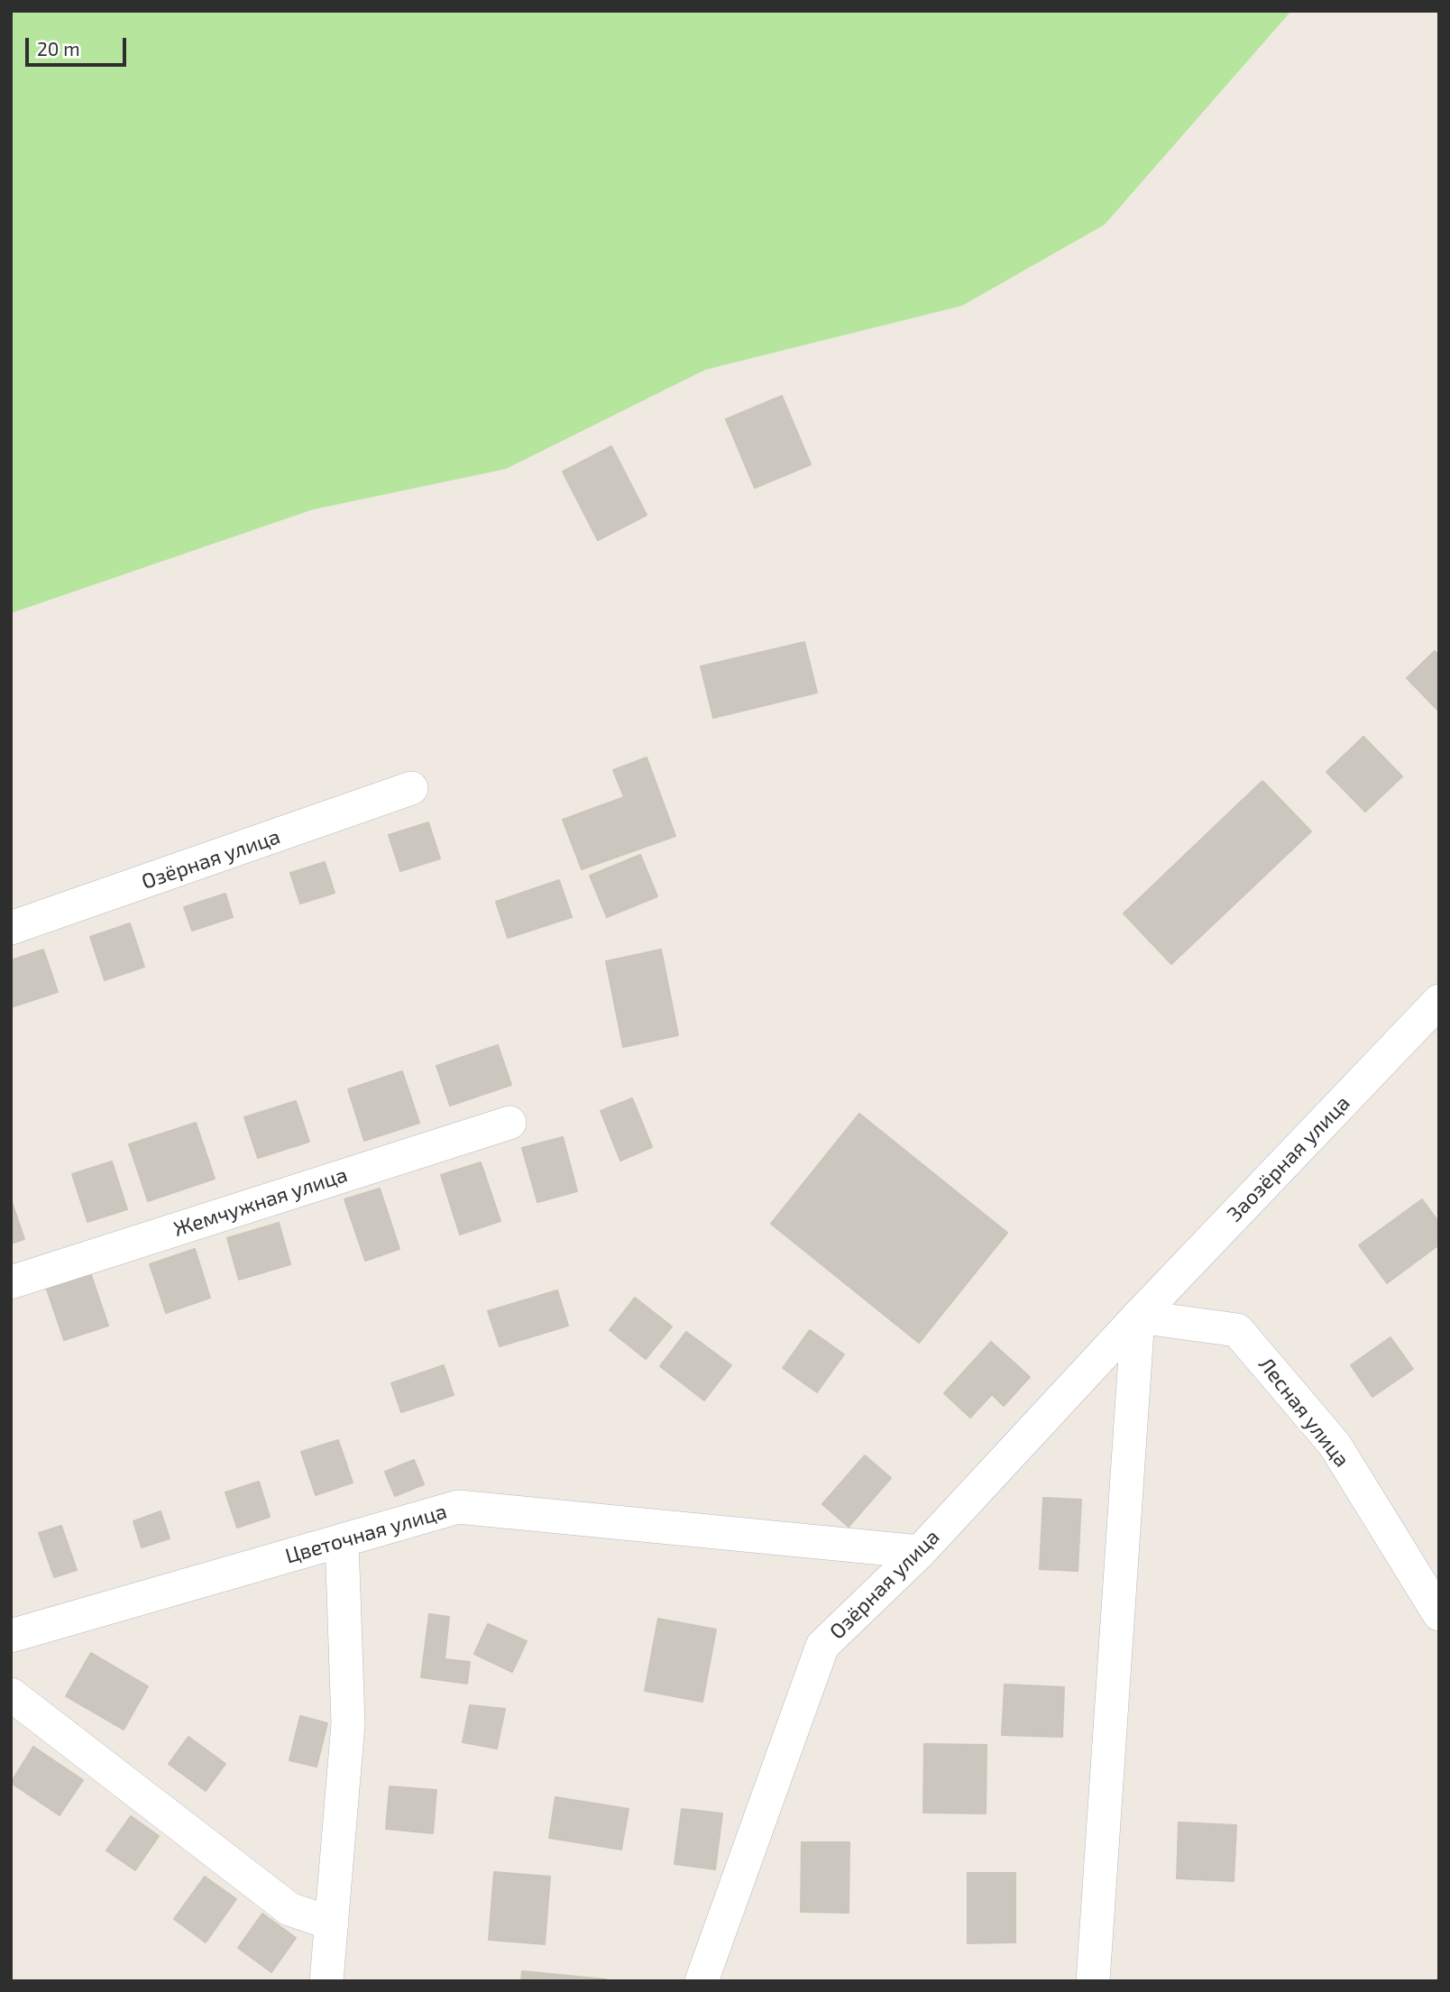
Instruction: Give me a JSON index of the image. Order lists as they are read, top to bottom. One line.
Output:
{"streets":{"street":["Озёрная улица","Заозёрная улица","Жемчужная улица","Лесная улица","Цветочная улица"]},"crossings":[["Озёрная улица","Заозёрная улица"],["Озёрная улица","Лесная улица"],["Озёрная улица","Цветочная улица"],["Заозёрная улица","Лесная улица"]],"scale_bar":"20 m"}
